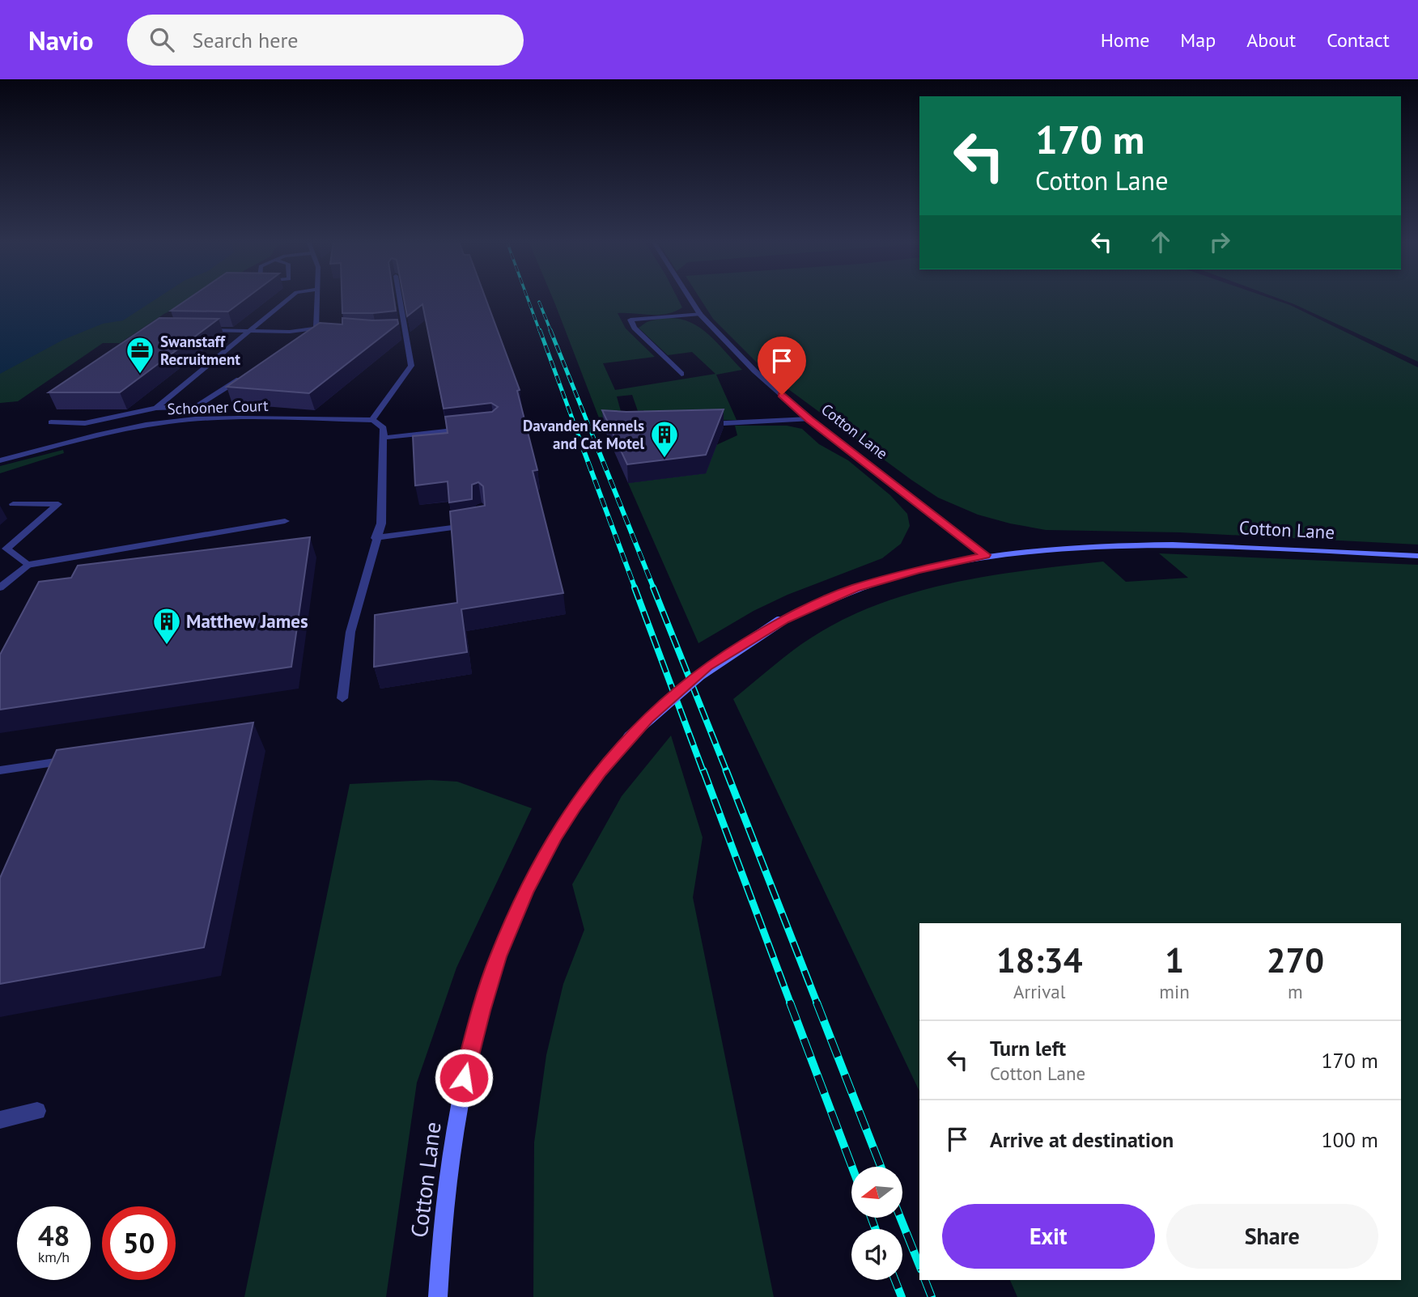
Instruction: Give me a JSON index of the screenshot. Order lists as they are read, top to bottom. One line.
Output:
{"streets":{"main road":["Cotton Lane"],"street":["Schooner Court"]},"places":{"office":["Swanstaff Recruitment"],"building":["Davanden Kennels and Cat Motel","Matthew James"]},"north":"left","page":{"header":"Navio","search":"Search here","nav":["Home","Map","About","Contact"],"turn":["170 m","Cotton Lane"],"eta":["18:34","Arrival","1","min","270","m"],"list":[{"name":"Turn left","note":"Cotton Lane","value":"170 m"},{"name":"Arrive at destination","value":"100 m"}],"buttons":["Exit","Share"],"speed":"48 km/h","limit":"50"}}
